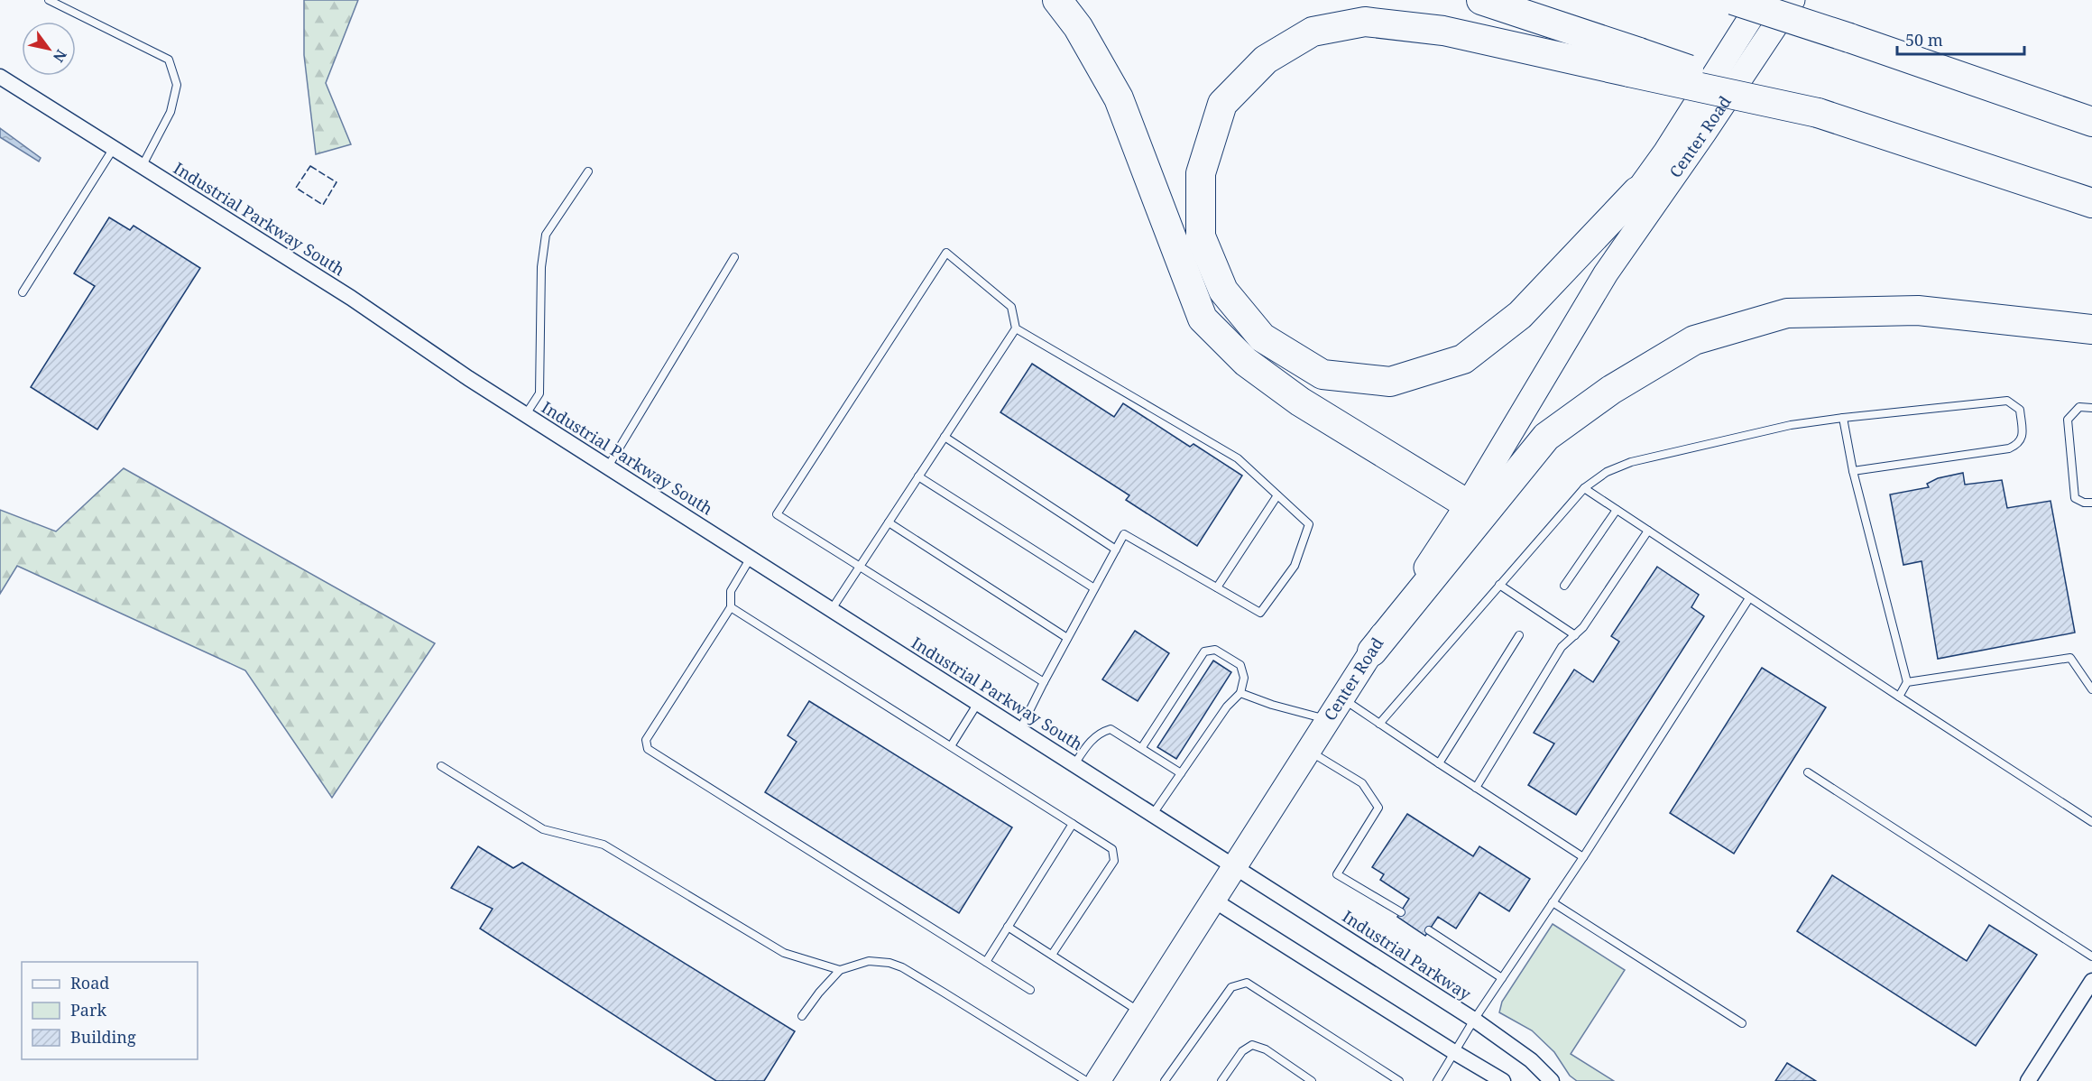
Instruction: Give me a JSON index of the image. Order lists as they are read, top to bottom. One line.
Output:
{"streets":{"main road":["Center Road"],"street":["Industrial Parkway South","Industrial Parkway"]},"crossings":[["Center Road","Industrial Parkway South"],["Center Road","Industrial Parkway"],["Industrial Parkway South","Industrial Parkway"]],"legend":["Road","Park","Building"],"scale_bar":"50 m","north":"bottom right"}
